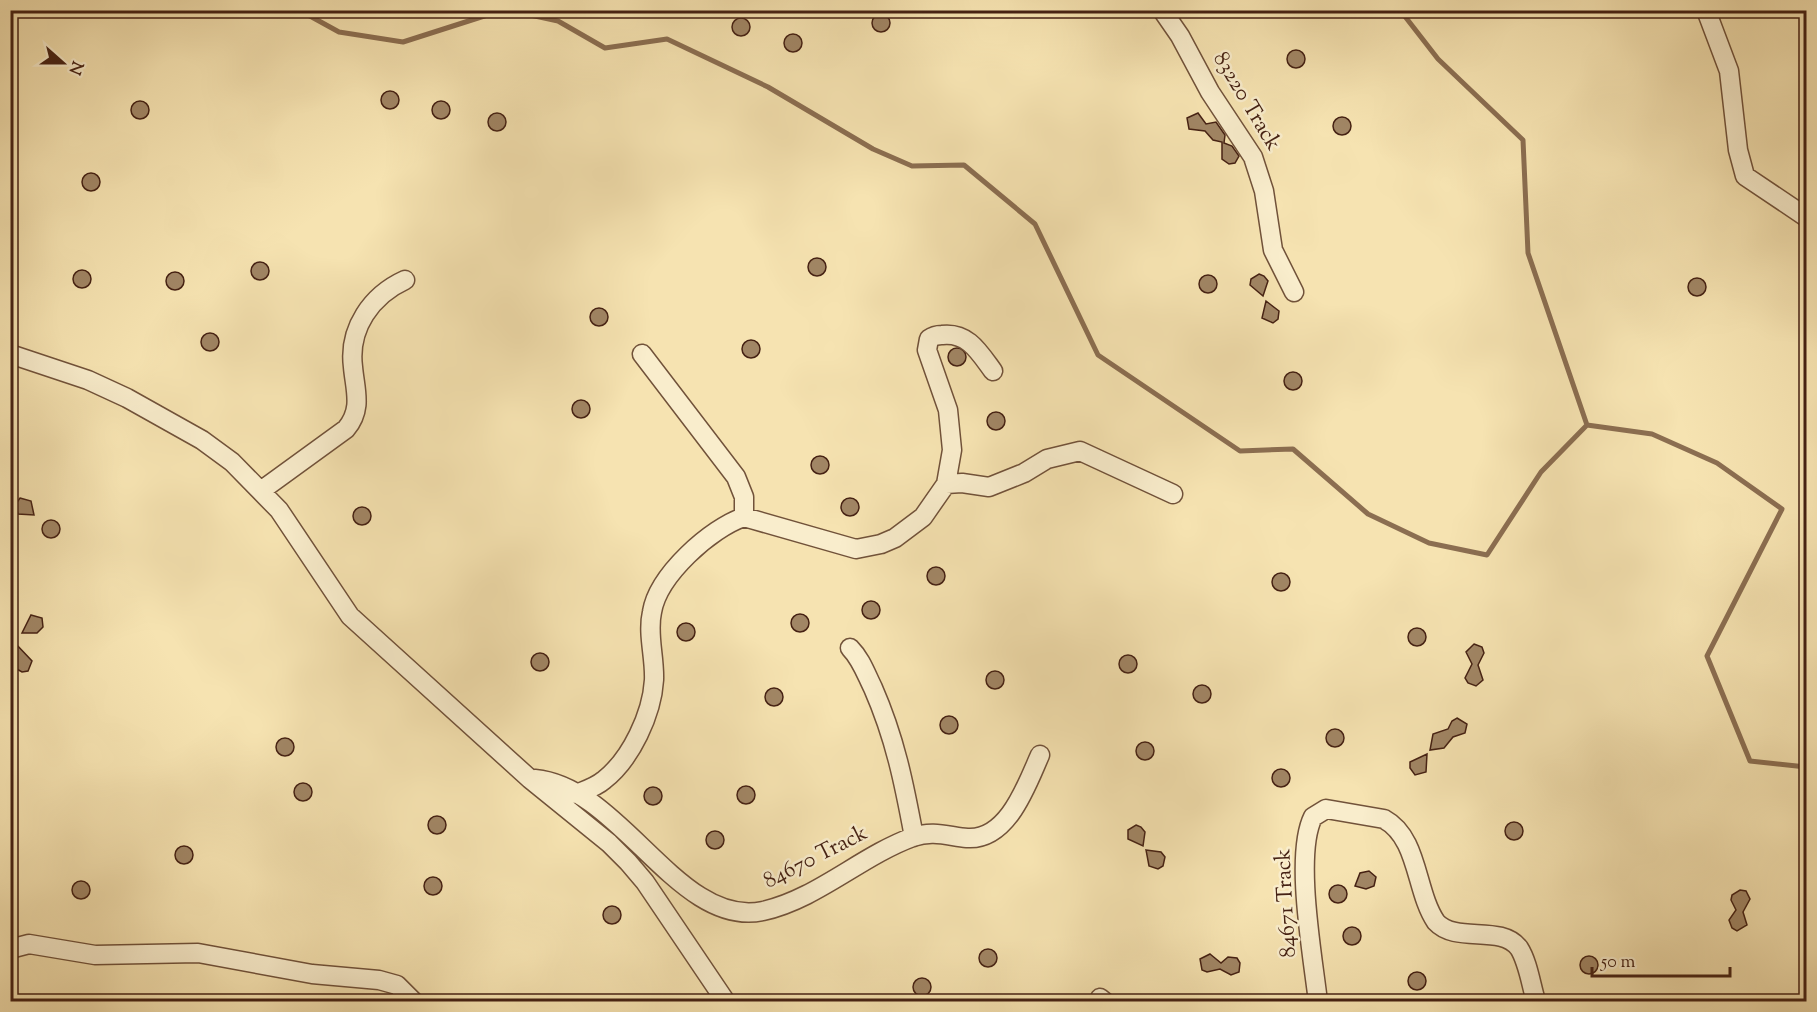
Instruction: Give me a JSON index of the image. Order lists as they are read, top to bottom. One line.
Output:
{"streets":{"street":["83220 Track","84670 Track","84671 Track"]},"scale_bar":"50 m","north":"right"}
